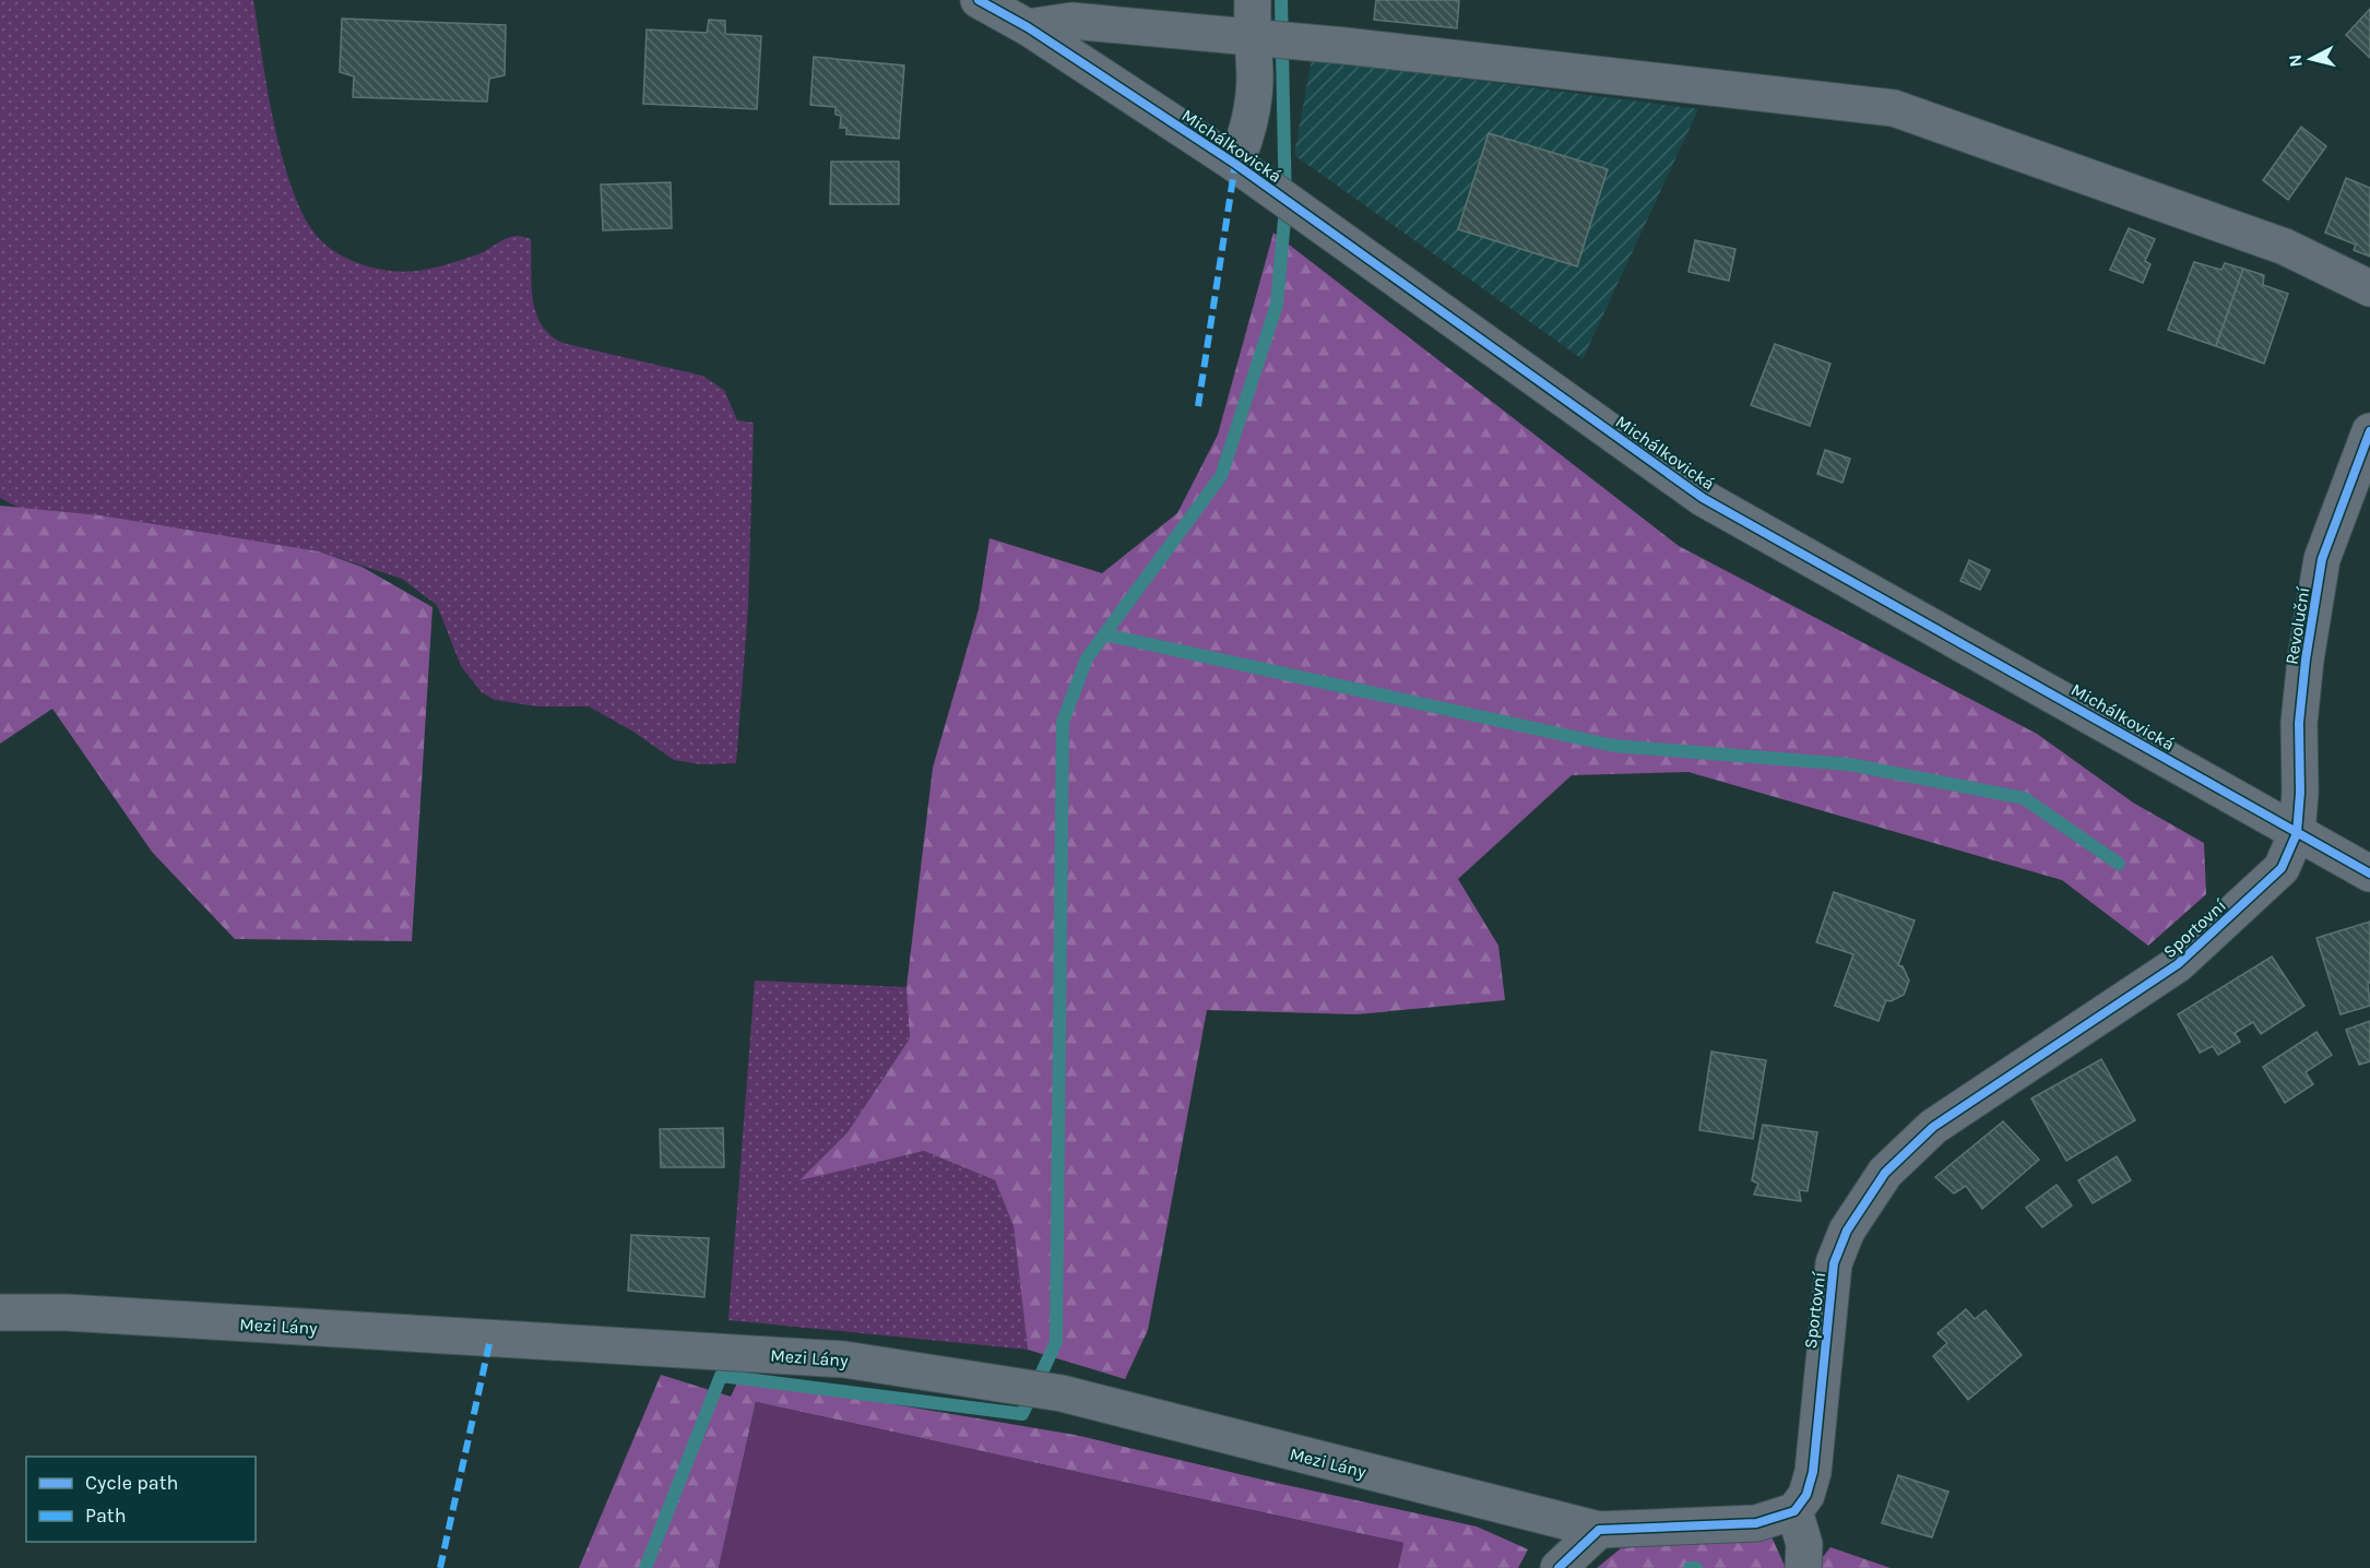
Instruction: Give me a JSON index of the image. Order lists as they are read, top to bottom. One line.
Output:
{"streets":{"street":["Michálkovická","Revoluční","Sportovní","Mezi Lány"]},"crossings":[["Michálkovická","Revoluční"],["Michálkovická","Sportovní"],["Revoluční","Sportovní"],["Sportovní","Mezi Lány"]],"legend":["Cycle path","Path"],"north":"left"}
